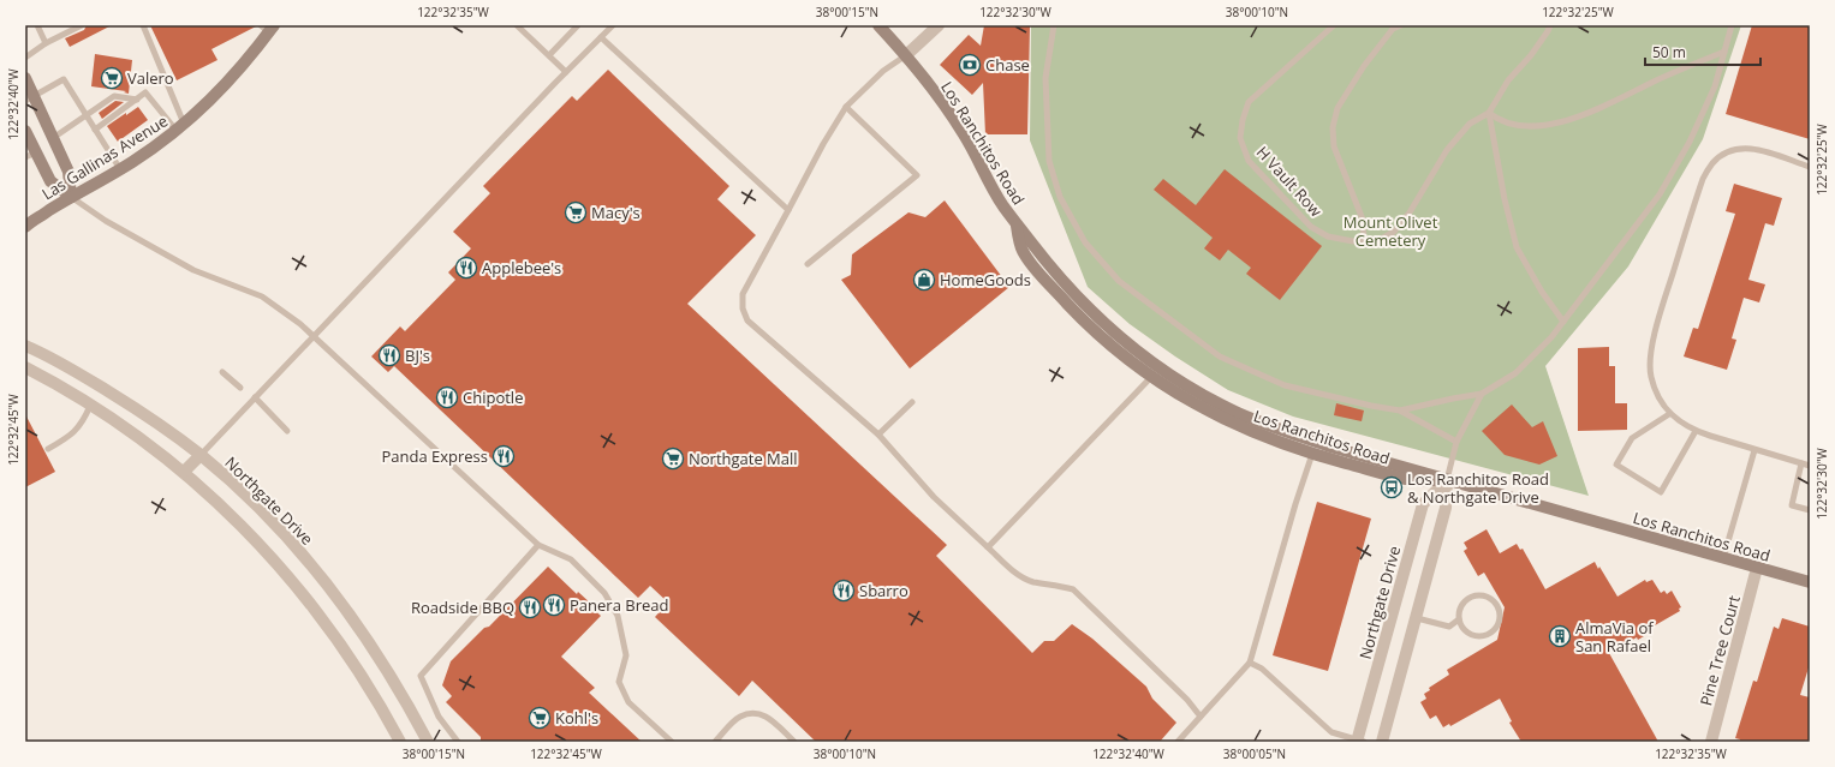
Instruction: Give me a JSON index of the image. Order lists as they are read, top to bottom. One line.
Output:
{"streets":{"main road":["Los Ranchitos Road","Las Gallinas Avenue"],"street":["Northgate Drive","Pine Tree Court"],"lane":["H Vault Row"]},"crossings":[["Los Ranchitos Road","Northgate Drive"],["Los Ranchitos Road","Pine Tree Court"]],"parks":["Mount Olivet Cemetery"],"places":{"bank":["Chase"],"supermarket":["Valero","Macy's","Northgate Mall","Kohl's"],"restaurant":["Applebee's","BJ's","Chipotle","Panda Express","Sbarro","Panera Bread","Roadside BBQ"],"shop":["HomeGoods"],"bus stop":["Los Ranchitos Road & Northgate Drive"],"building":["AlmaVia of San Rafael"]},"scale_bar":"50 m","coordinates":["122°32'35\"W","38°00'15\"N","122°32'30\"W","38°00'10\"N","122°32'25\"W","122°32'40\"W","122°32'45\"W","38°00'05\"N"]}
